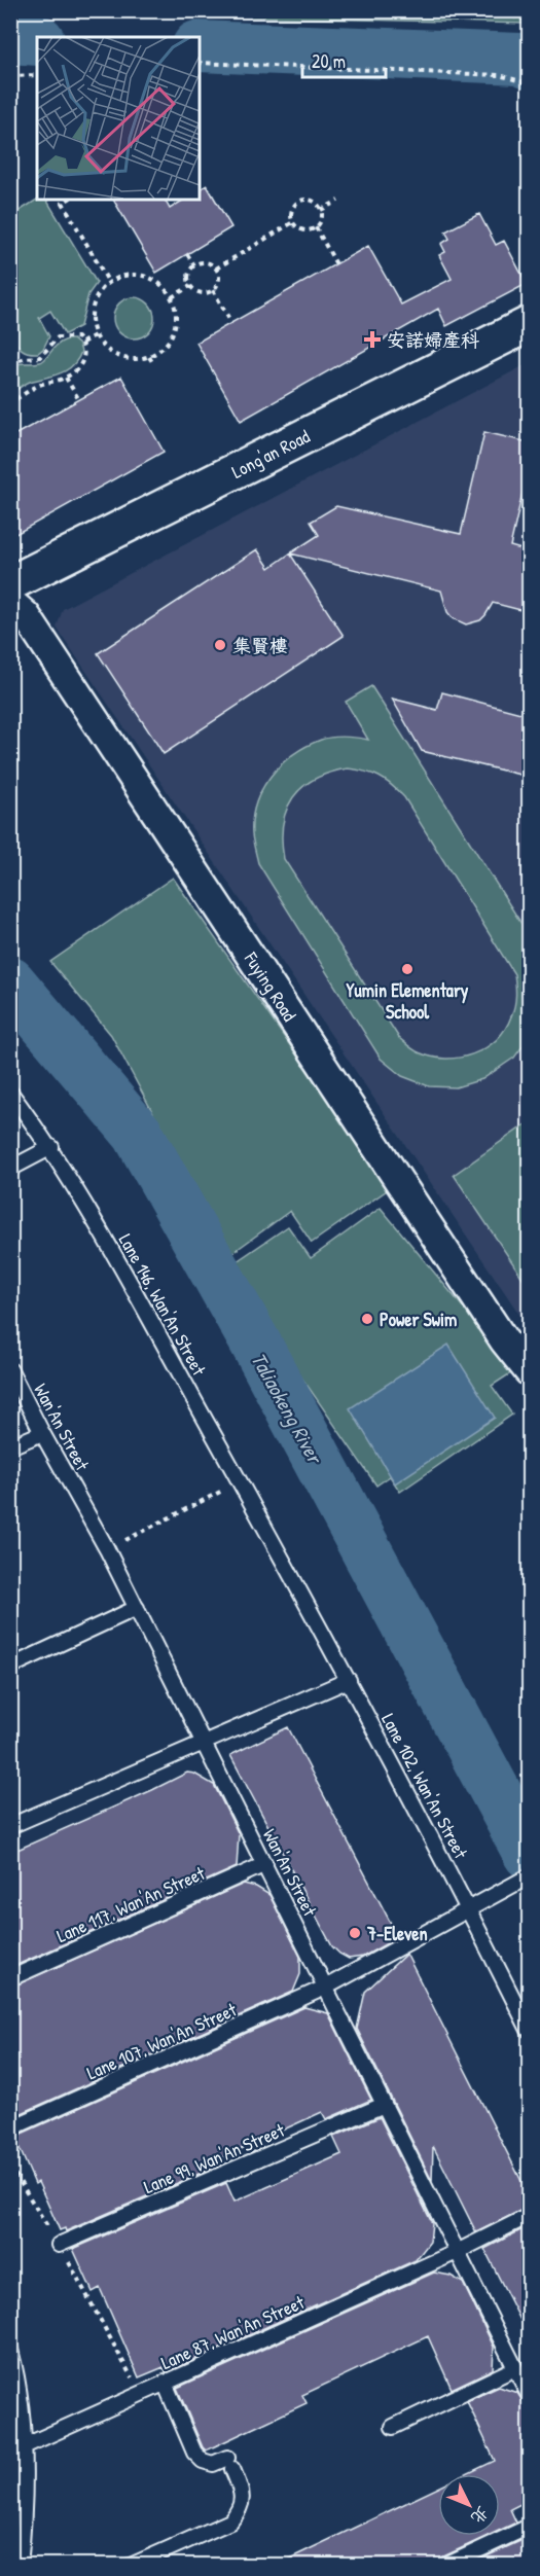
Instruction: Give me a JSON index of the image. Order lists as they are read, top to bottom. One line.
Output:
{"streets":{"street":["Long'an Road","Fuying Road"],"lane":["Lane 146, Wan'An Street","Wan'An Street","Lane 102, Wan'An Street","Lane 117, Wan'An Street","Lane 107, Wan'An Street","Lane 99, Wan'An Street","Lane 87, Wan'An Street"]},"crossings":[["Lane 146, Wan'An Street","Lane 102, Wan'An Street"],["Wan'An Street","Lane 117, Wan'An Street"],["Wan'An Street","Lane 107, Wan'An Street"],["Wan'An Street","Lane 99, Wan'An Street"],["Wan'An Street","Lane 87, Wan'An Street"],["Lane 102, Wan'An Street","Lane 107, Wan'An Street"]],"water":["Taliaokeng River"],"places":{"health":["安諾婦産科"],"other":["集賢樓","Yumin Elementary School","Power Swim","7-Eleven"]},"scale_bar":"20 m","north":"bottom right"}
